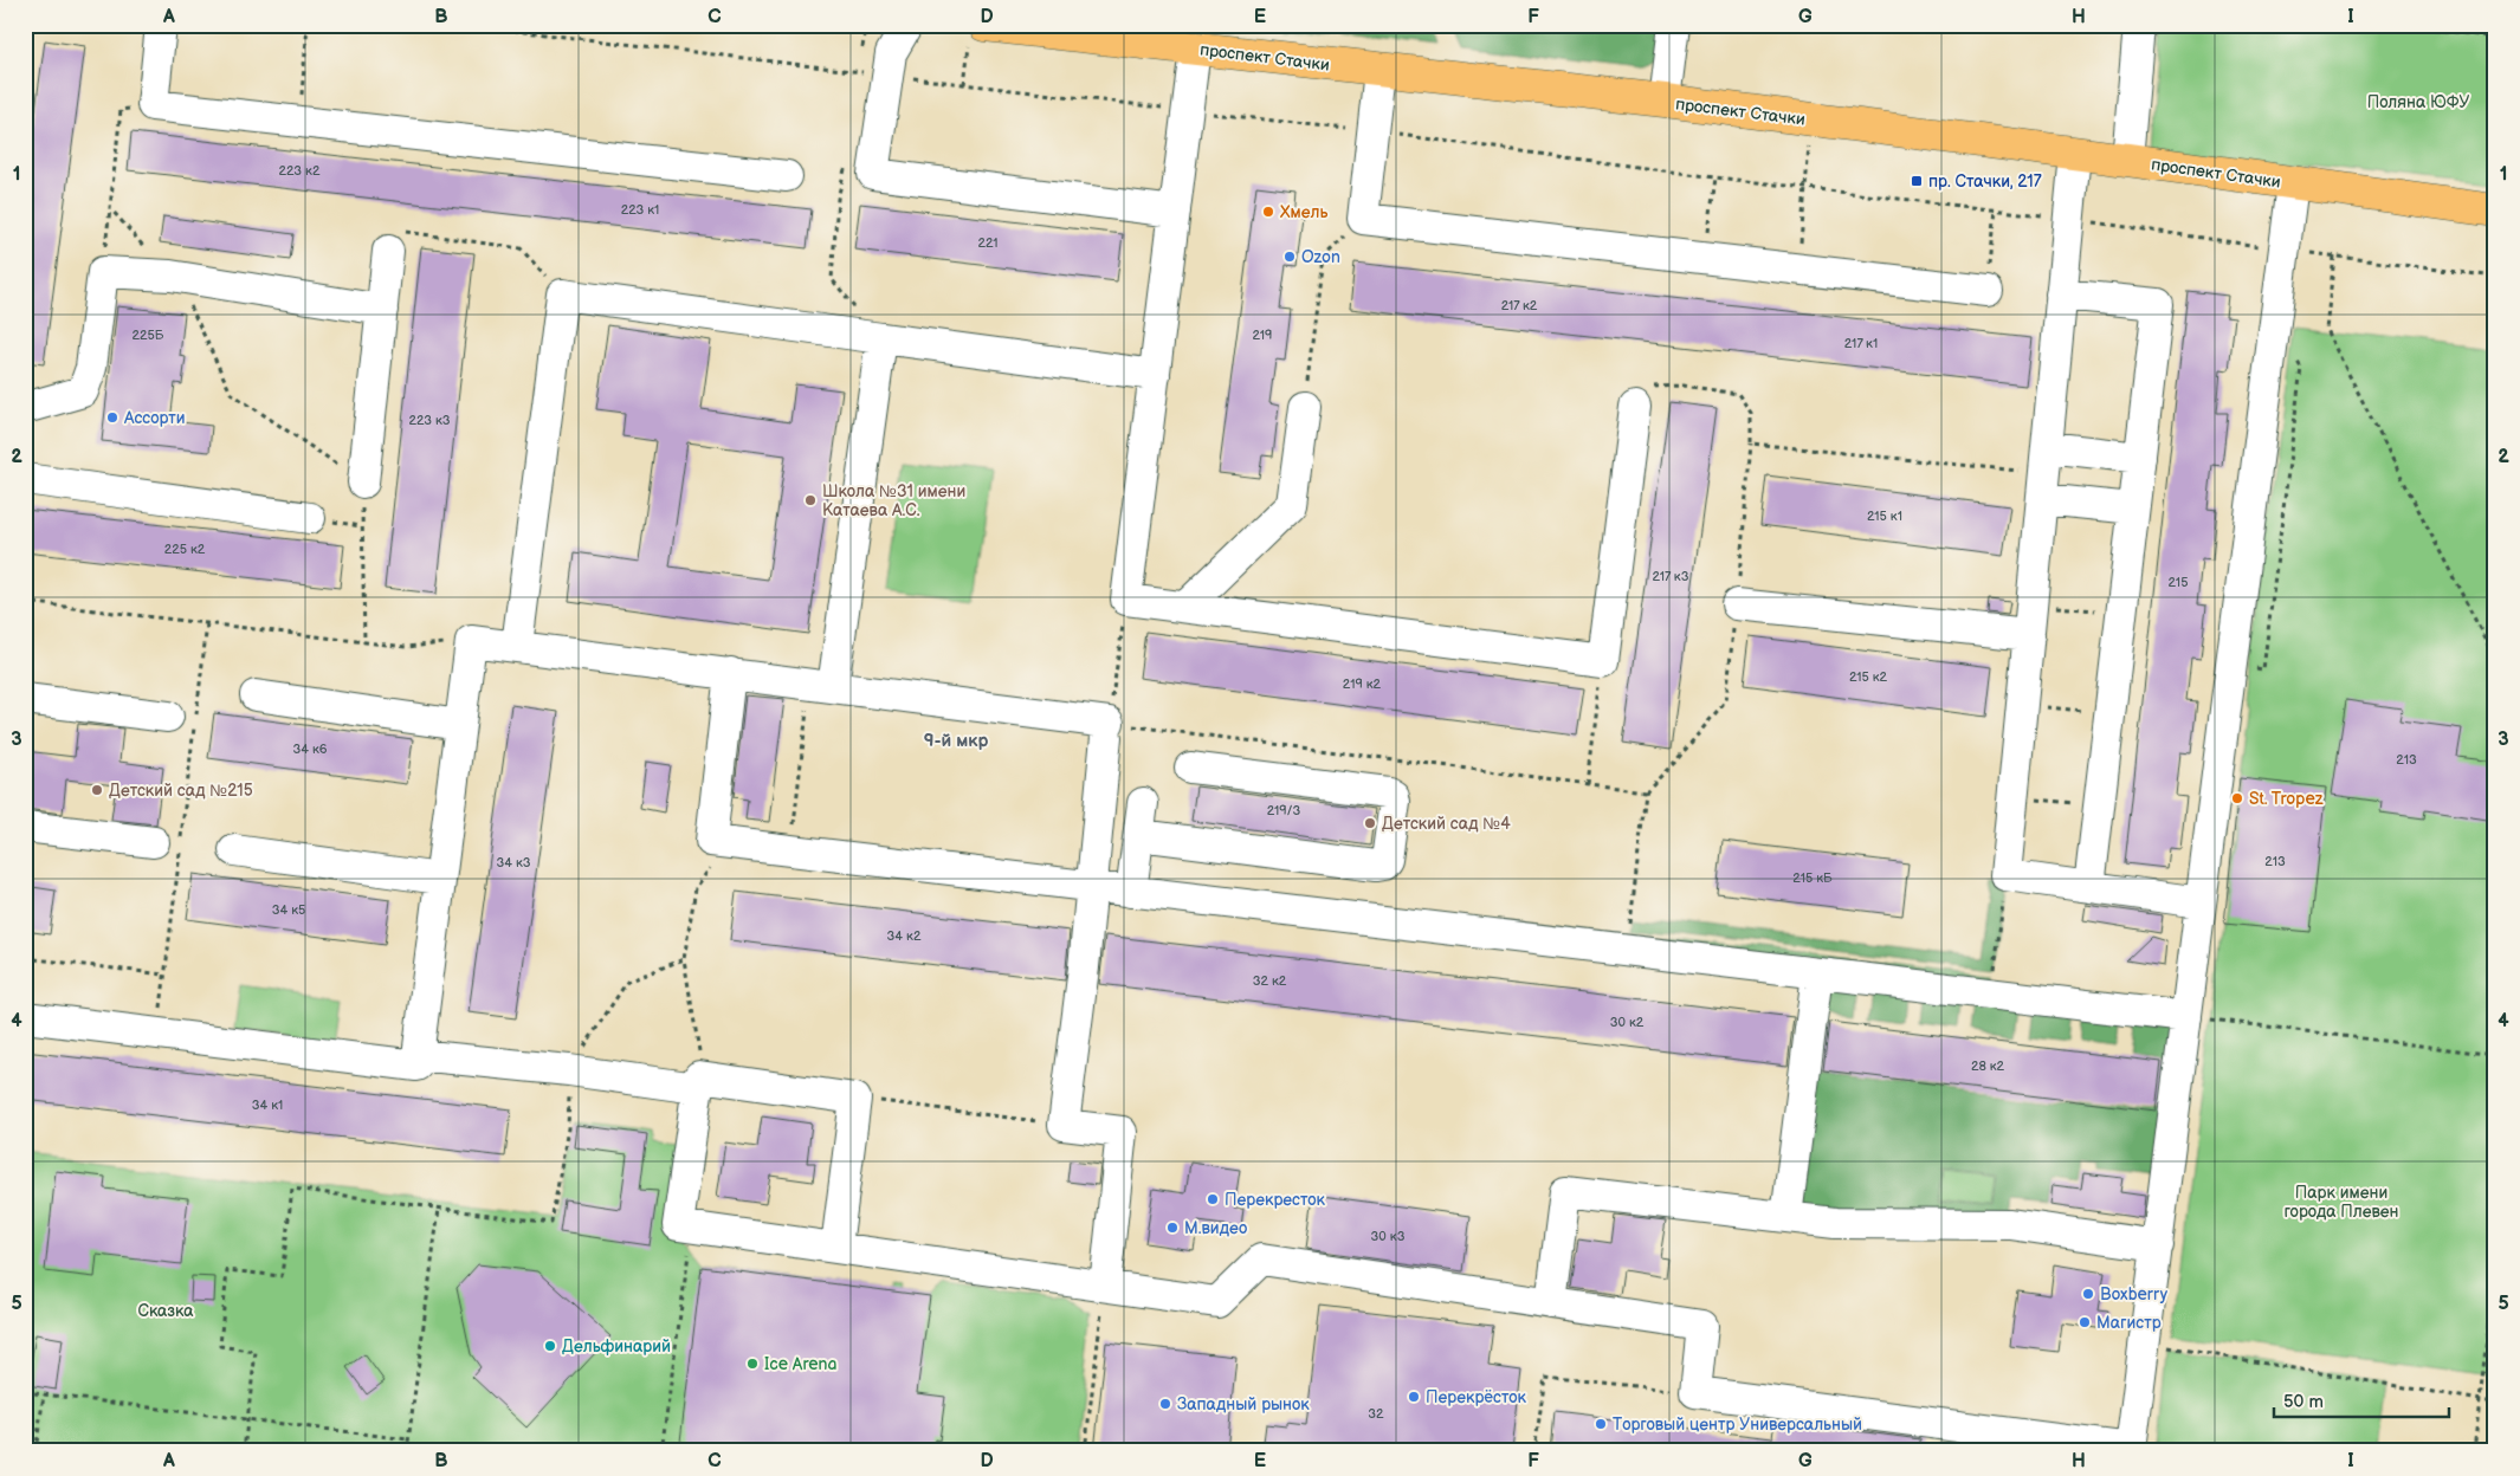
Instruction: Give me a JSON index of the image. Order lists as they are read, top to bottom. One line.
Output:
{"streets":{"main road":["проспект Стачки"]},"districts":["9-й мкр"],"parks":["Поляна ЮФУ","Парк имени города Плевен","Сказка"],"places":{"transit":["пр. Стачки, 217"],"other":["Хмель","Ozon","Ассорти","Школа №31 имени Катаева А.С.","Детский сад №215","St. Tropez","Детский сад №4","Перекресток","М.видео","Boxberry","Магистр","Дельфинарий","Ice Arena","Перекрёсток","Западный рынок","Торговый центр Универсальный"]},"house_numbers":["223 к2","223 к1","221","217 к2","225Б","219","217 к1","223 к3","215 к1","225 к2","217 к3","215","215 к2","219 к2","34 к6","213","219/3","213","34 к3","215 кБ","34 к5","34 к2","32 к2","30 к2","28 к2","34 к1","30 к3","32"],"scale_bar":"50 m","grid":{"columns":["A","B","C","D","E","F","G","H","I"],"rows":["1","2","3","4","5"]}}
